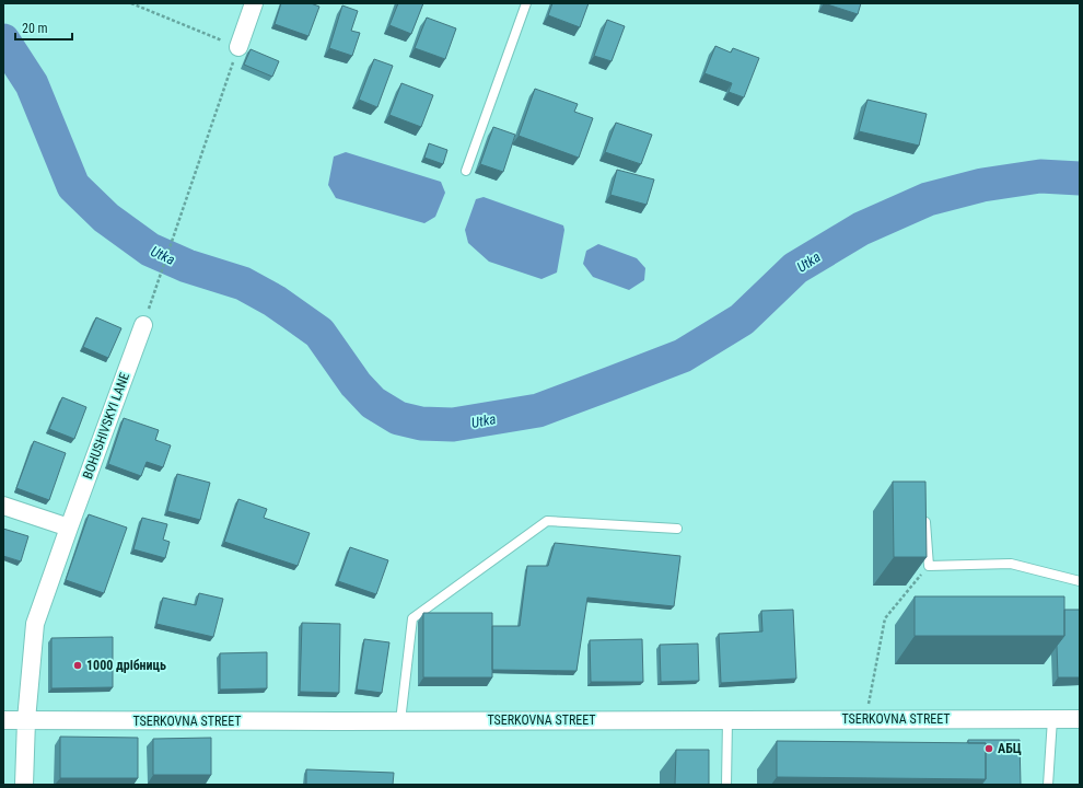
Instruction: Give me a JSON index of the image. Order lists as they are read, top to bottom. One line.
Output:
{"streets":{"street":["BOHUSHIVSKYI LANE","TSERKOVNA STREET"]},"crossings":[["BOHUSHIVSKYI LANE","TSERKOVNA STREET"]],"water":["Utka"],"places":["1000 дрібниць","АБЦ"],"scale_bar":"20 m"}
